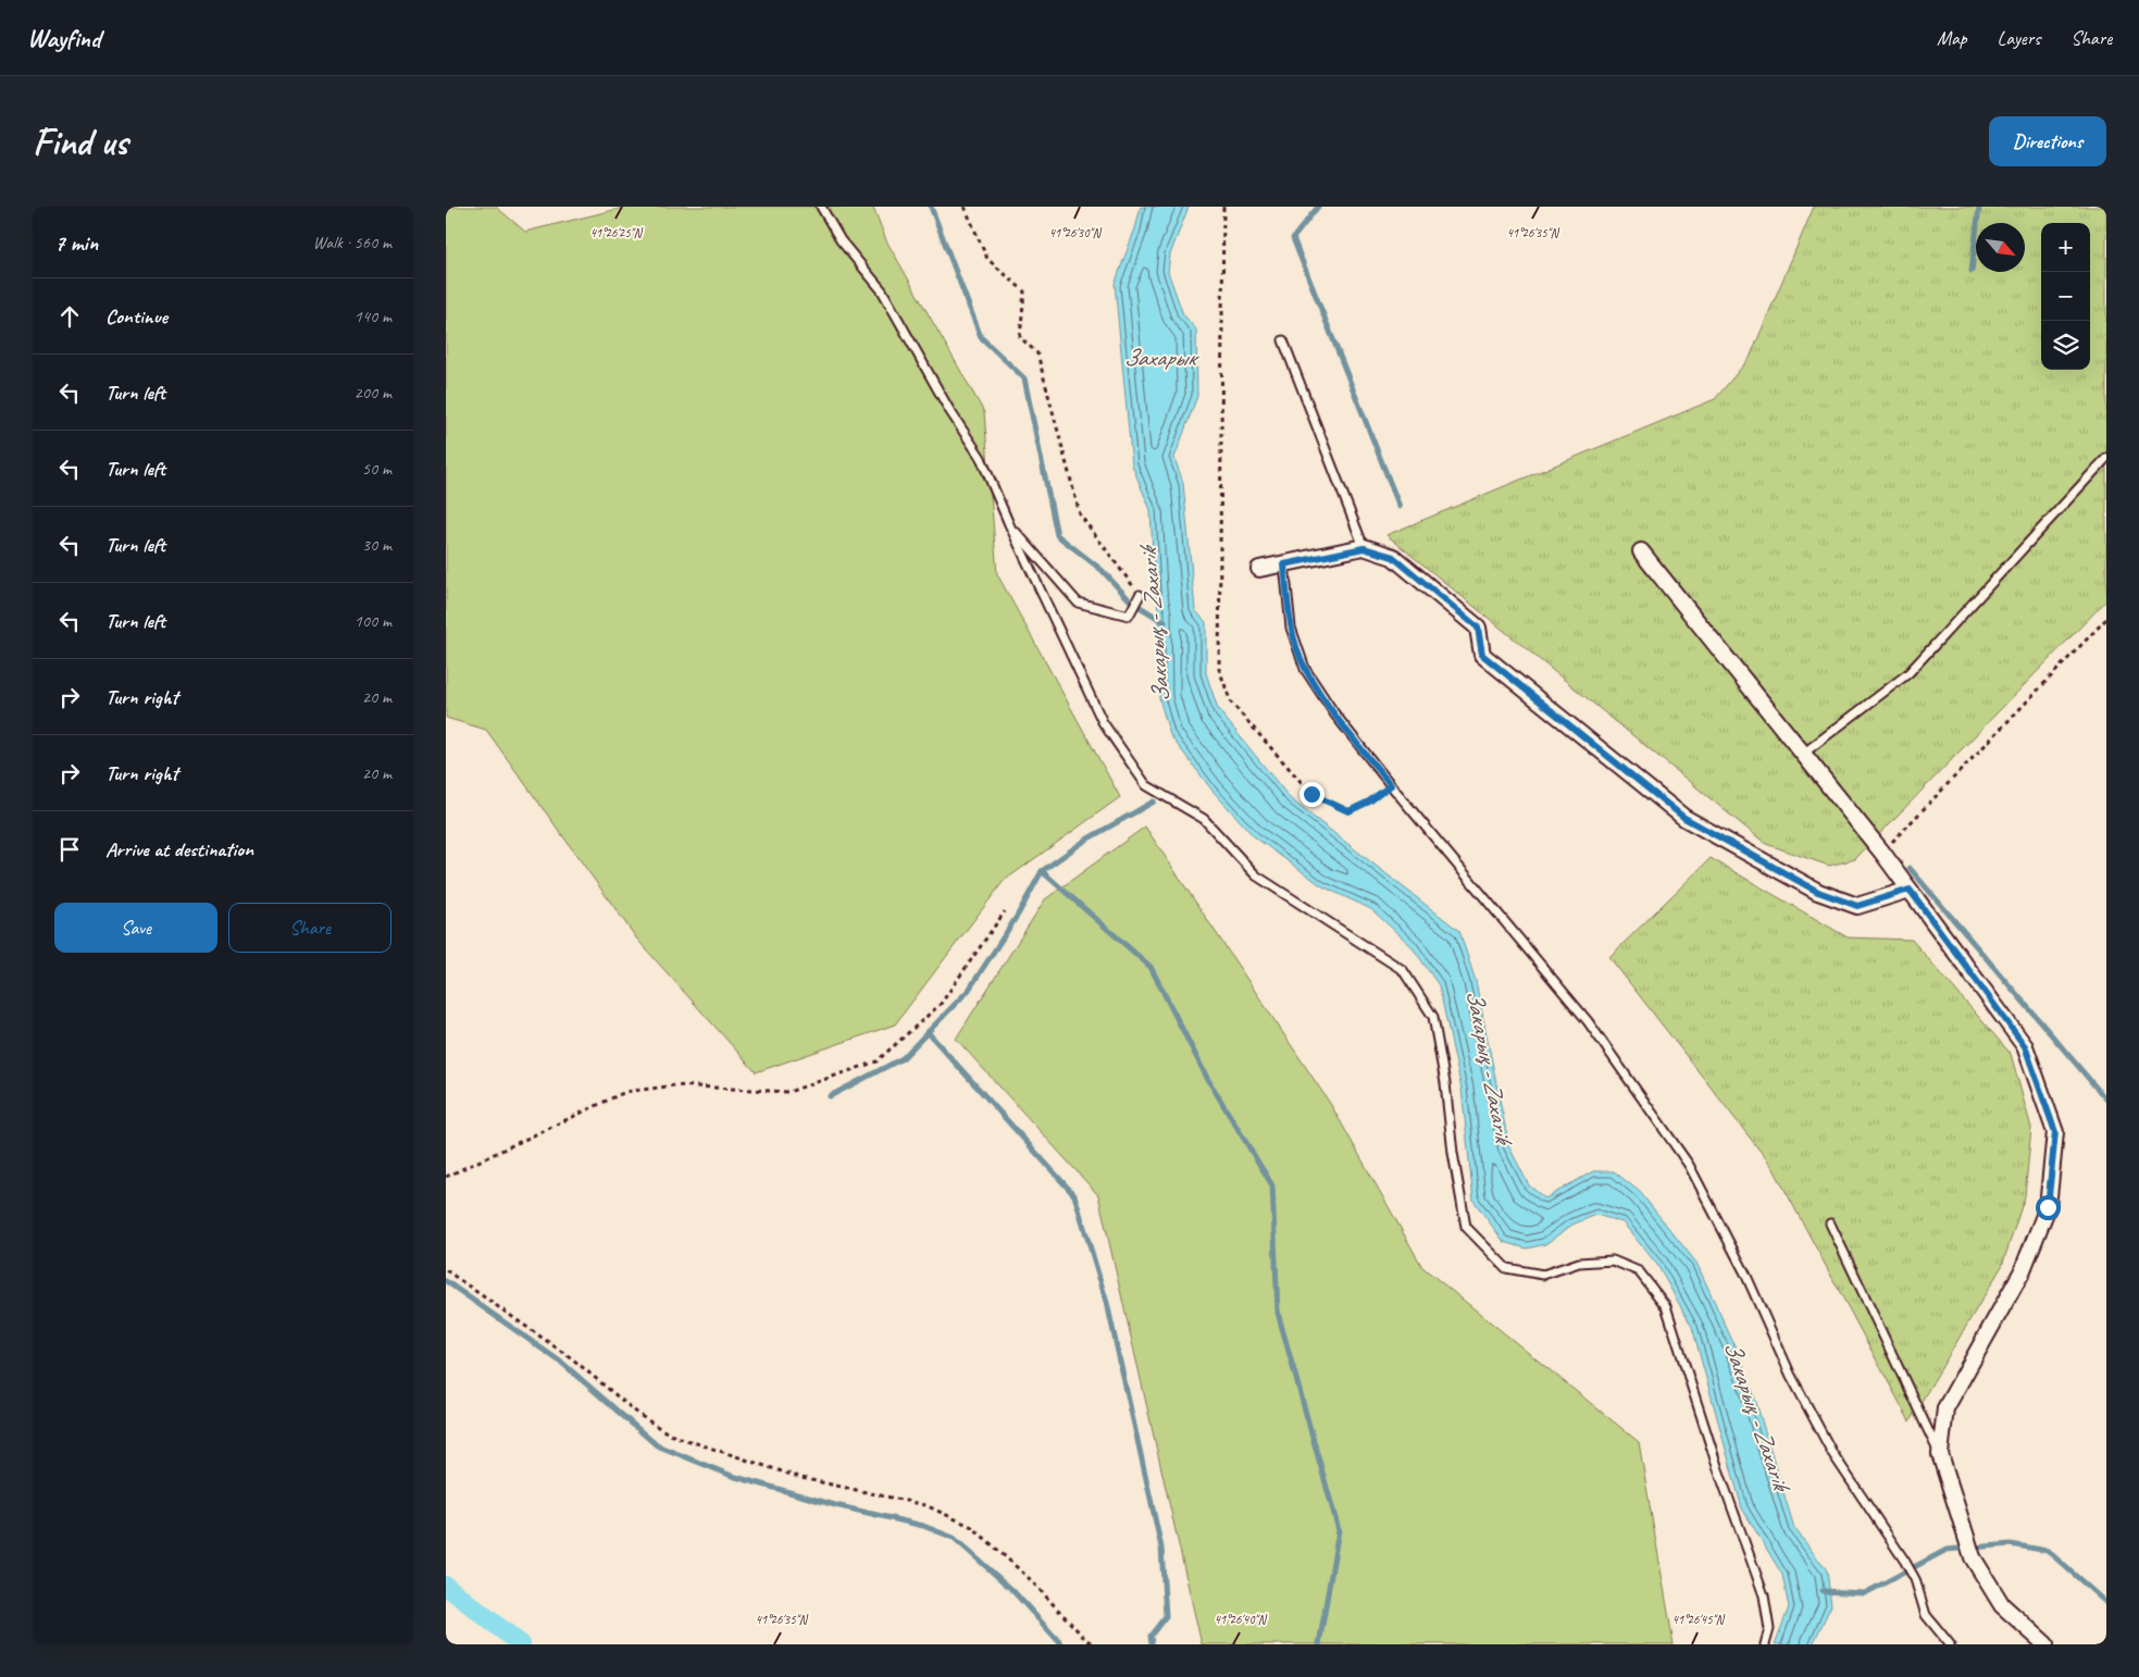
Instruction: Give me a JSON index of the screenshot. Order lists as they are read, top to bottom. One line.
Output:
{"water":["Захарык","Закарық - Zaxarik"],"north":"bottom right","page":{"header":"Wayfind","nav":["Map","Layers","Share"],"buttons":["Directions",["Save","Share"]],"title":"Find us","heading":["7 min","Walk · 560 m"],"map_buttons":["+","−"],"list":[["Continue","140 m"],["Turn left","200 m"],["Turn left","50 m"],["Turn left","30 m"],["Turn left","100 m"],["Turn right","20 m"],["Turn right","20 m"],"Arrive at destination"]},"coordinates":["41°26'25\"N","41°26'30\"N","41°26'35\"N","41°26'40\"N","41°26'45\"N"]}
